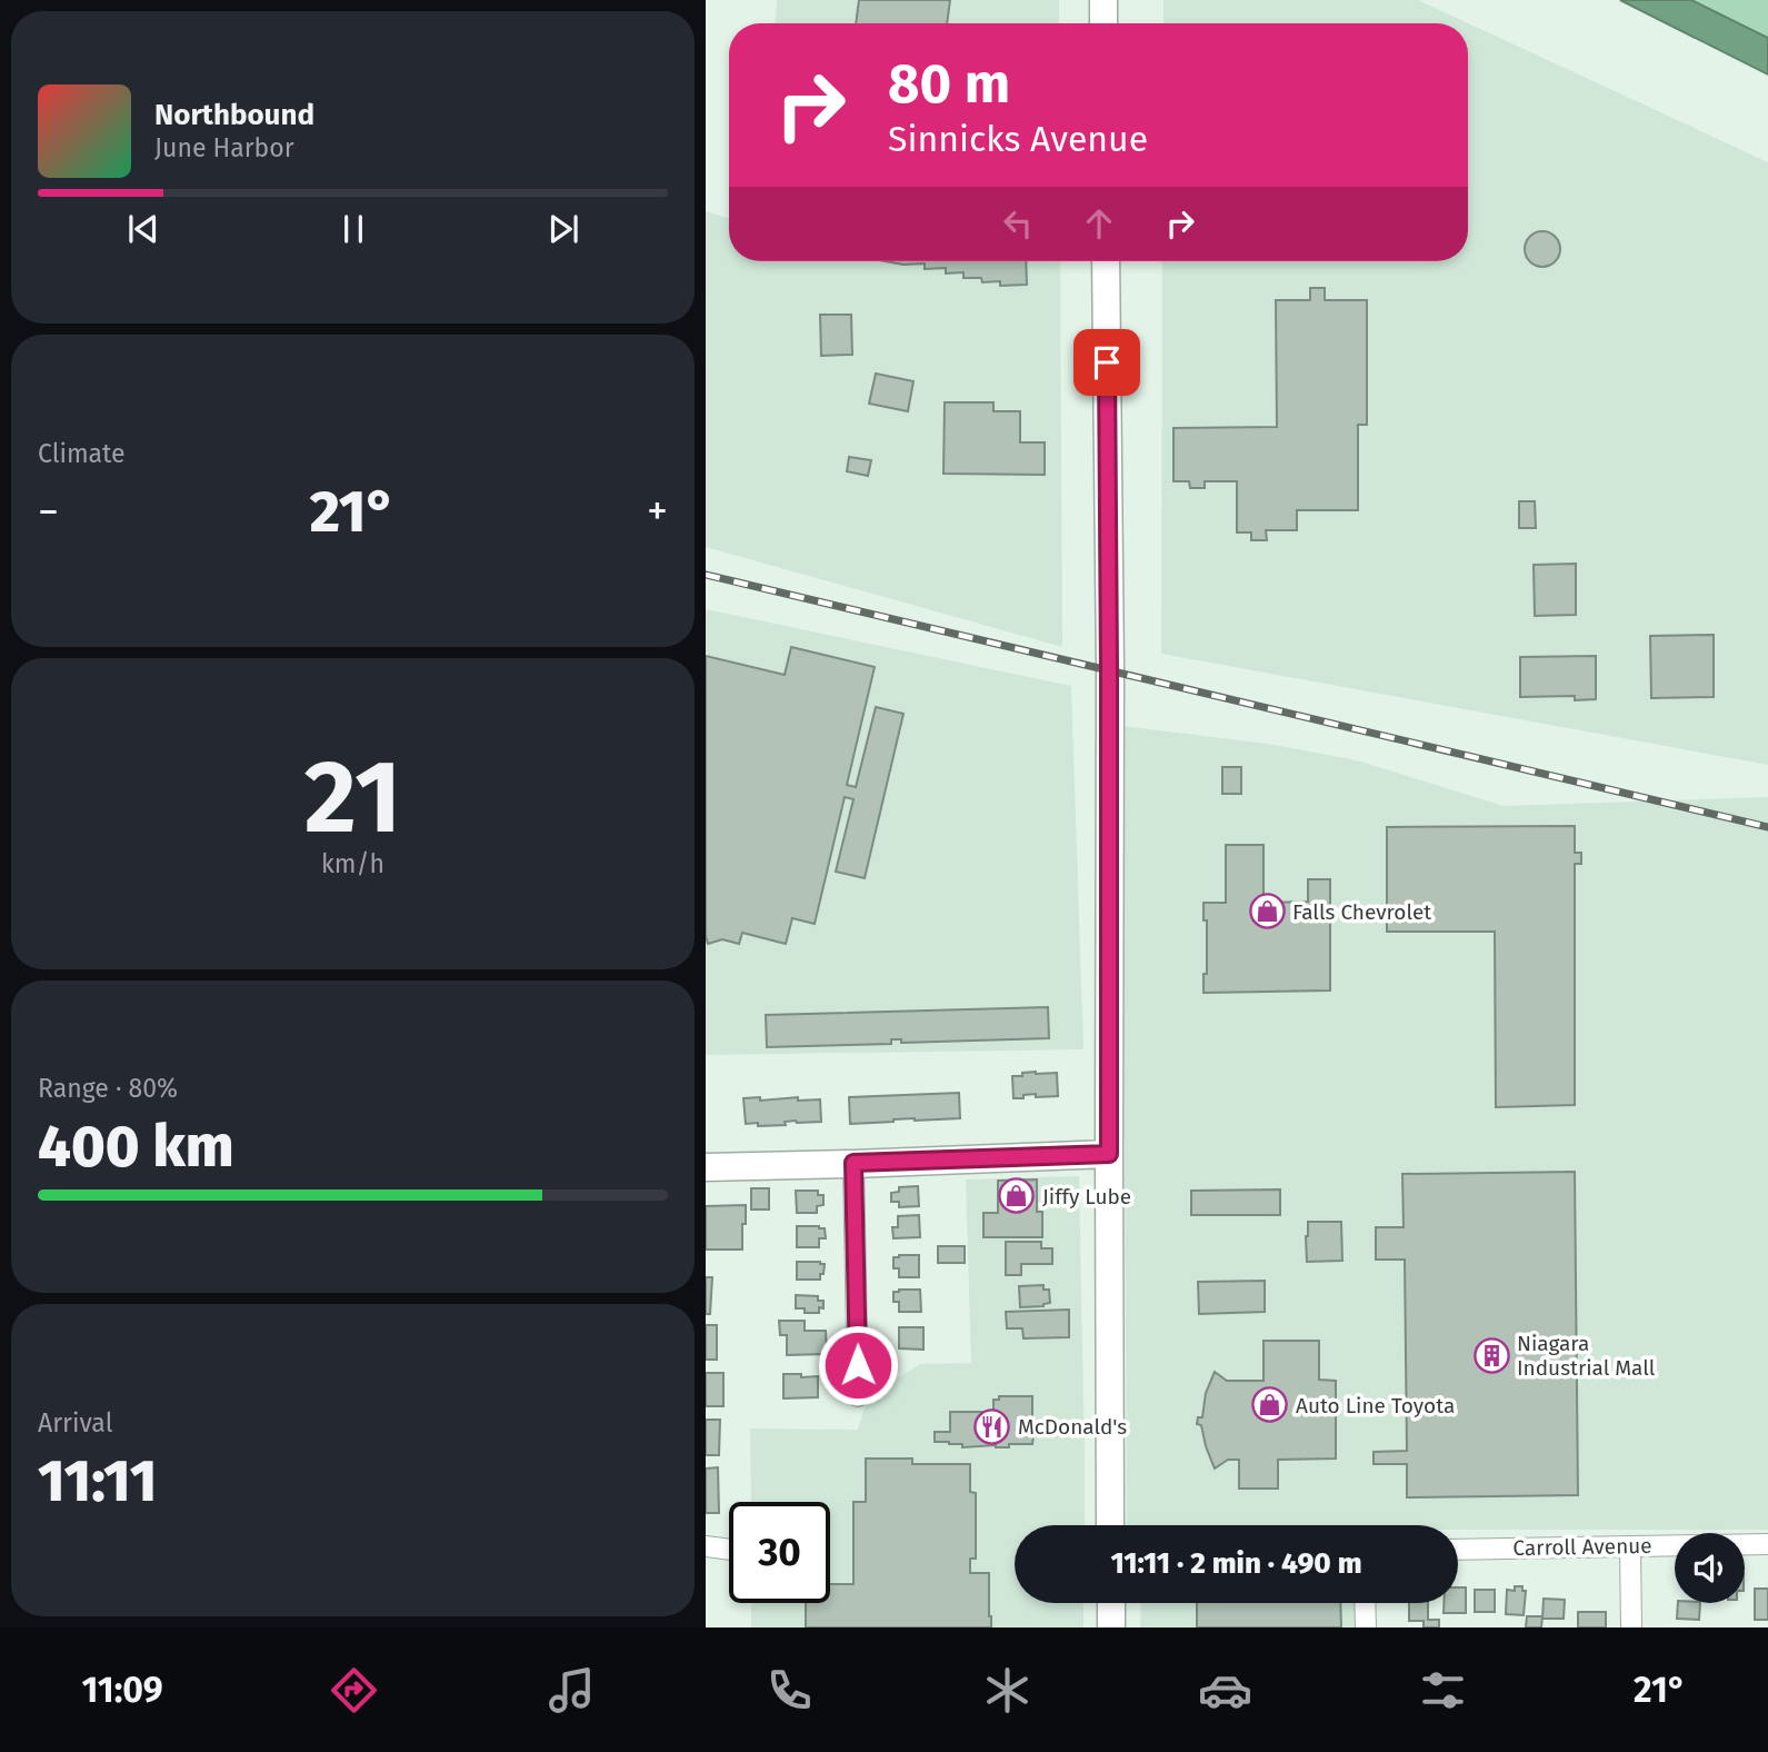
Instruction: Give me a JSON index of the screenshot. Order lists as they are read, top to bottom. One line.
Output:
{"streets":{"street":["Carroll Avenue"]},"places":{"shop":["Falls Chevrolet","Jiffy Lube","Auto Line Toyota"],"building":["Niagara Industrial Mall"],"restaurant":["McDonald's"]},"page":{"turn":["80 m","Sinnicks Avenue"],"song":["Northbound","June Harbor"],"tile":["Climate",["21","km/h"],["Range · 80%","400 km"],["Arrival","11:11"]],"heat":["−","21°","+"],"limit":"30","trip":"11:11 · 2 min · 490 m","tabs":["11:09","21°"]}}
